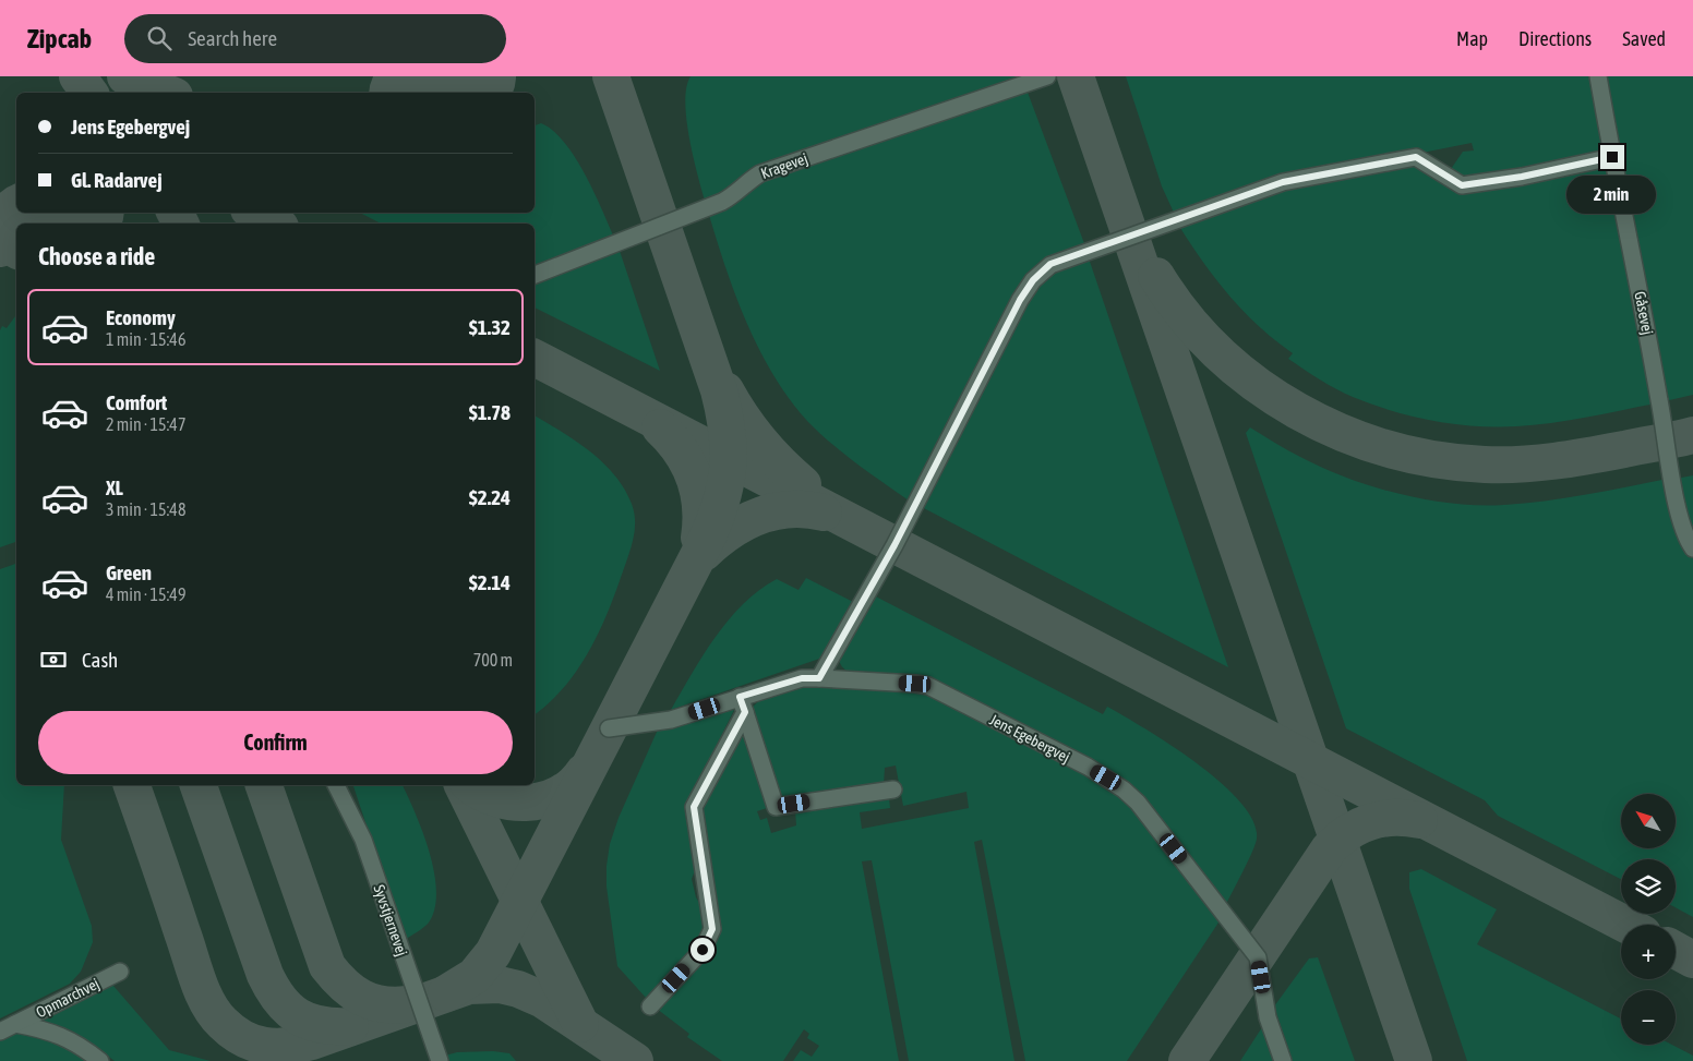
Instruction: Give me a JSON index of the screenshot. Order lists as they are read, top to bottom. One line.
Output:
{"streets":{"lane":["Kragevej","Gåsevej","Jens Egebergvej","Syvstjernevej","Opmarchvej"]},"north":"top left","page":{"header":"Zipcab","search":"Search here","nav":["Map","Directions","Saved"],"banner":["Jens Egebergvej","Gl. Radarvej"],"bubble":"2 min","heading":"Choose a ride","list":[{"name":"Economy","note":"1 min · 15:46","value":"$1.32"},{"name":"Comfort","note":"2 min · 15:47","value":"$1.78"},{"name":"XL","note":"3 min · 15:48","value":"$2.24"},{"name":"Green","note":"4 min · 15:49","value":"$2.14"}],"pay":["Cash","700 m"],"buttons":"Confirm","map_buttons":["+","−"]}}
